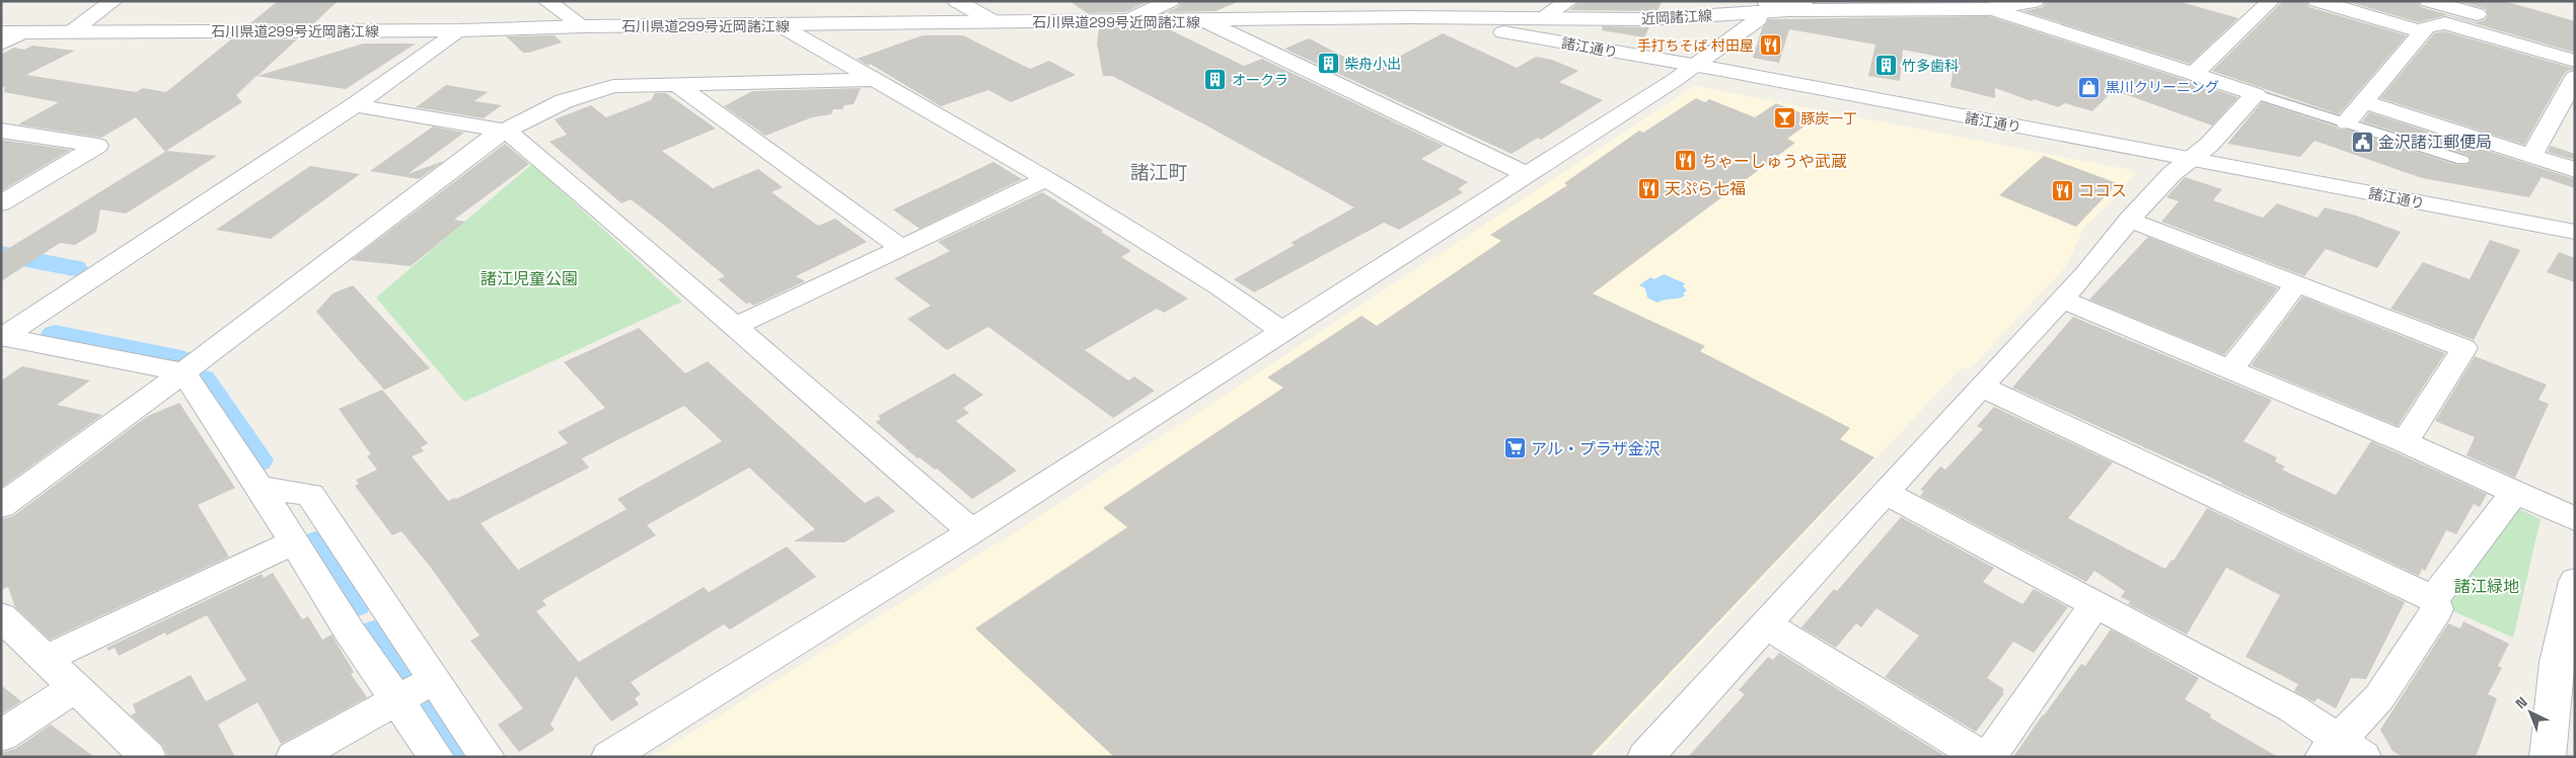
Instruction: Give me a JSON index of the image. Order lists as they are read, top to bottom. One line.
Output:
{"streets":{"street":["近岡諸江線","石川県道299号近岡諸江線","諸江通り"]},"crossings":[["近岡諸江線","石川県道299号近岡諸江線"],["近岡諸江線","諸江通り"],["石川県道299号近岡諸江線","諸江通り"]],"districts":["諸江町"],"parks":["諸江児童公園","諸江緑地"],"places":{"restaurant":["手打ちそば 村田屋","ちゃーしゅうや武蔵","天ぷら七福","ココス"],"building":["柴舟小出","竹多歯科","オークラ"],"shop":["黒川クリーニング"],"bar":["豚炭一丁"],"public building":["金沢諸江郵便局"],"supermarket":["アル・プラザ金沢"]},"north":"top left"}
